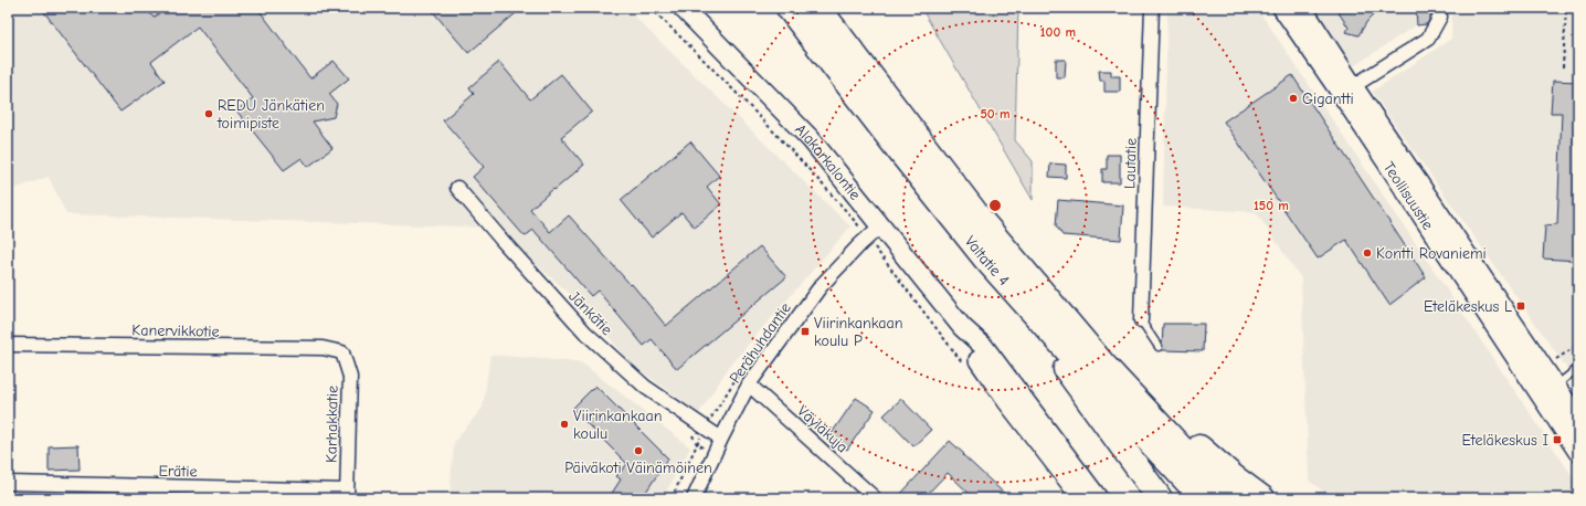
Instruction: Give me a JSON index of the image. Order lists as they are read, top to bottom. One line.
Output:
{"streets":{"highway":["Valtatie 4"],"street":["Alakorkalontie","Lautatie","Teollisuustie","Jänkätie","Kanervikkotie","Perähuhdantie","Karhakkatie","Väyläkuja","Erätie"]},"crossings":[["Alakorkalontie","Perähuhdantie"],["Jänkätie","Perähuhdantie"],["Kanervikkotie","Karhakkatie"],["Perähuhdantie","Väyläkuja"],["Karhakkatie","Erätie"]],"places":{"other":["Gigantti","REDU Jänkätien toimipiste","Kontti Rovaniemi","Viirinkankaan koulu","Päiväkoti Väinämöinen"],"transit":["Eteläkeskus L","Viirinkankaan koulu P","Eteläkeskus I"]},"rings":["100 m","50 m","150 m"]}
